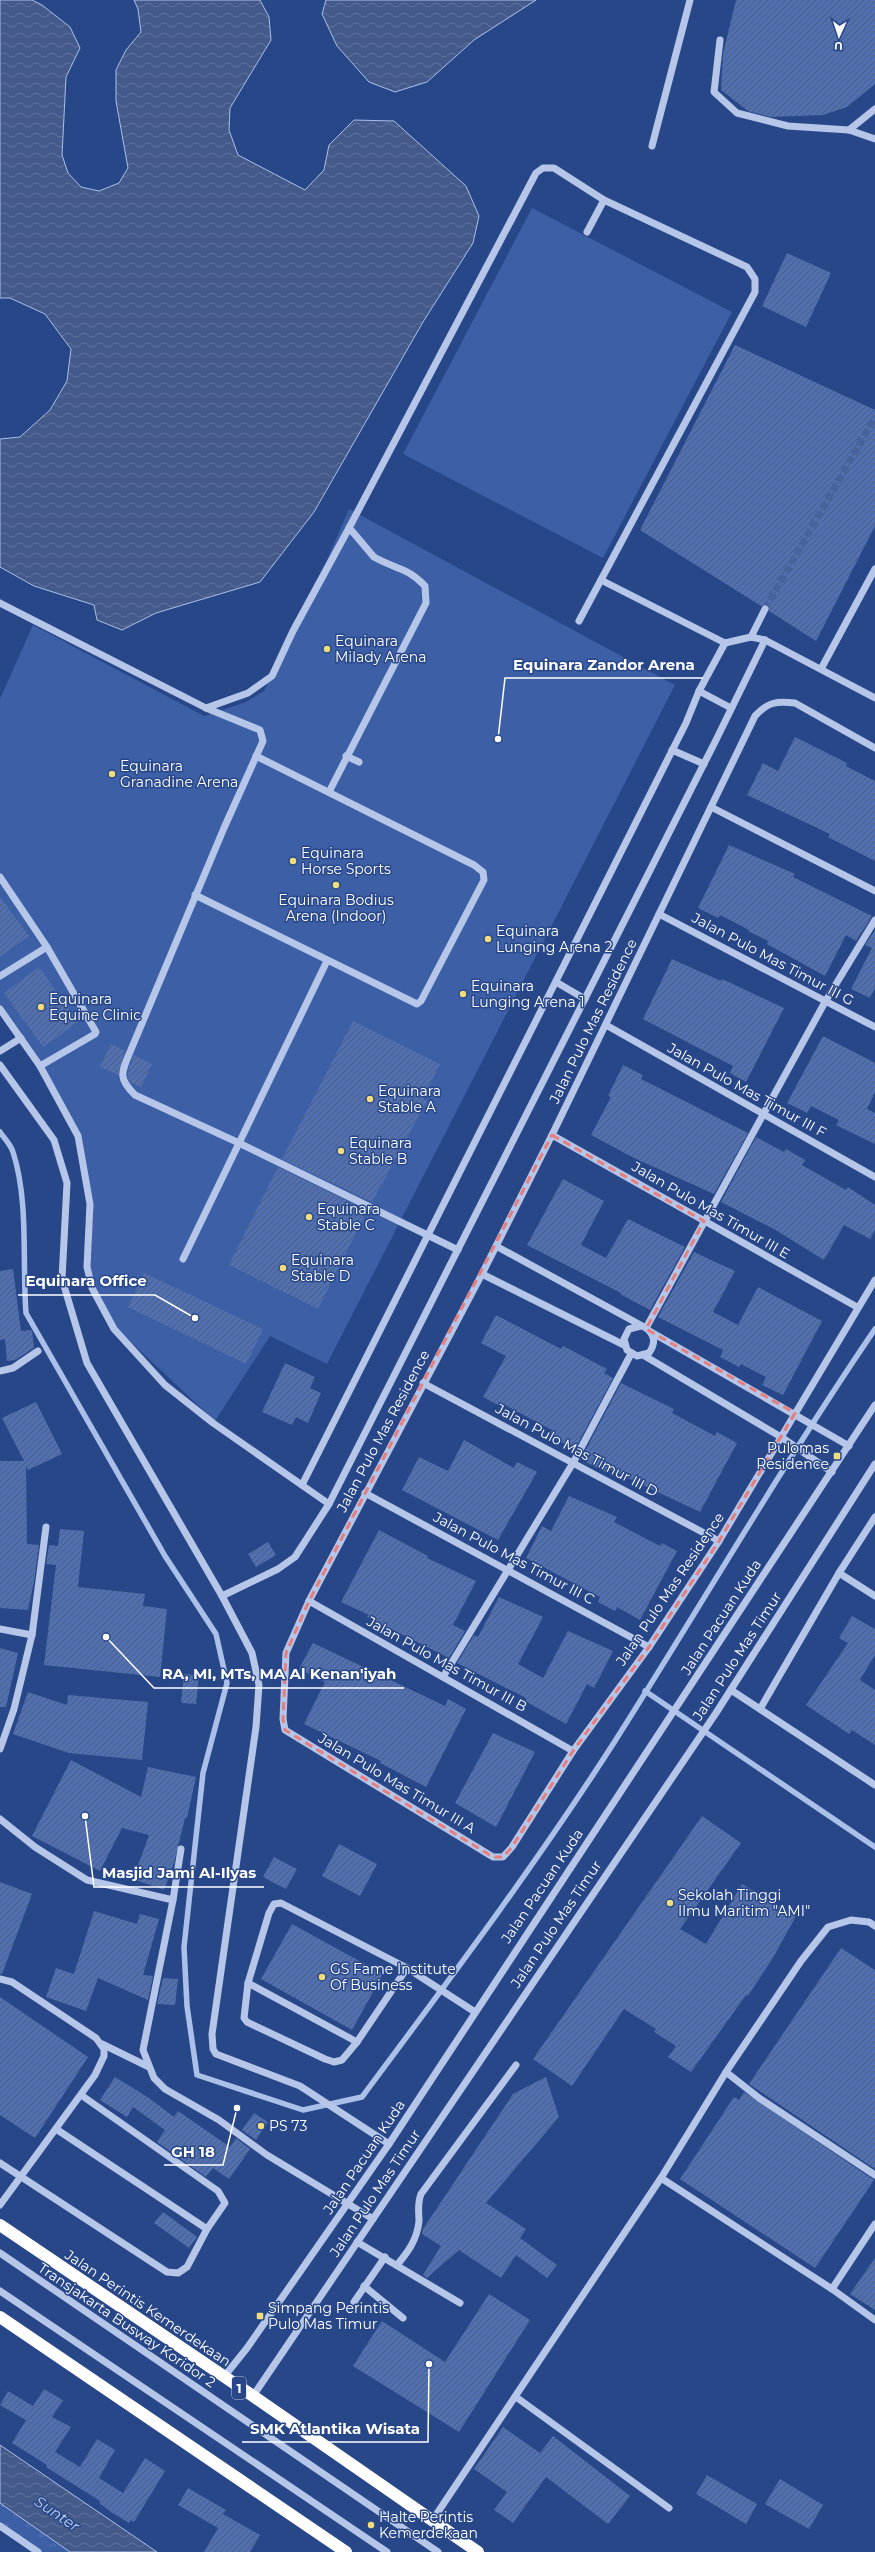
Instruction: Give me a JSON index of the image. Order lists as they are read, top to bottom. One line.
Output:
{"streets":{"highway":["Jalan Perintis Kemerdekaan","1"],"street":["Jalan Pulo Mas Timur III G","Jalan Pulo Mas Residence","Jalan Pulo Mas Timur III F","Jalan Pulo Mas Timur III E","Jalan Pulo Mas Timur III D","Jalan Pulo Mas Timur III C","Jalan Pacuan Kuda","Jalan Pulo Mas Timur","Jalan Pulo Mas Timur III B","Jalan Pulo Mas Timur III A","Transjakarta Busway Koridor 2"]},"crossings":[["Jalan Pulo Mas Timur III G","Jalan Pulo Mas Residence"],["Jalan Pulo Mas Residence","Jalan Pulo Mas Timur III F"],["Jalan Pulo Mas Residence","Jalan Pulo Mas Timur III E"],["Jalan Pulo Mas Residence","Jalan Pulo Mas Timur III D"],["Jalan Pulo Mas Residence","Jalan Pulo Mas Timur III C"],["Jalan Pulo Mas Residence","Jalan Pulo Mas Timur III B"],["Jalan Pulo Mas Residence","Jalan Pulo Mas Timur III A"],["Jalan Pacuan Kuda","Jalan Perintis Kemerdekaan"],["Jalan Pulo Mas Timur","Jalan Perintis Kemerdekaan"],["Jalan Pulo Mas Timur III B","Jalan Pulo Mas Timur III A"]],"water":["Sunter"],"places":{"other":["Equinara Milady Arena","Equinara Zandor Arena","Equinara Granadine Arena","Equinara Horse Sports","Equinara Bodius Arena (Indoor)","Equinara Lunging Arena 2","Equinara Lunging Arena 1","Equinara Equine Clinic","Equinara Stable A","Equinara Stable B","Equinara Stable C","Equinara Stable D","Equinara Office","RA, MI, MTs, MA Al Kenan'iyah","Masjid Jami Al-Ilyas","Sekolah Tinggi Ilmu Maritim \"AMI\"","GS Fame Institute Of Business","GH 18","PS 73","SMK Atlantika Wisata","Halte Perintis Kemerdekaan"],"transit":["Pulomas Residence","Simpang Perintis Pulo Mas Timur"]},"north":"bottom"}
